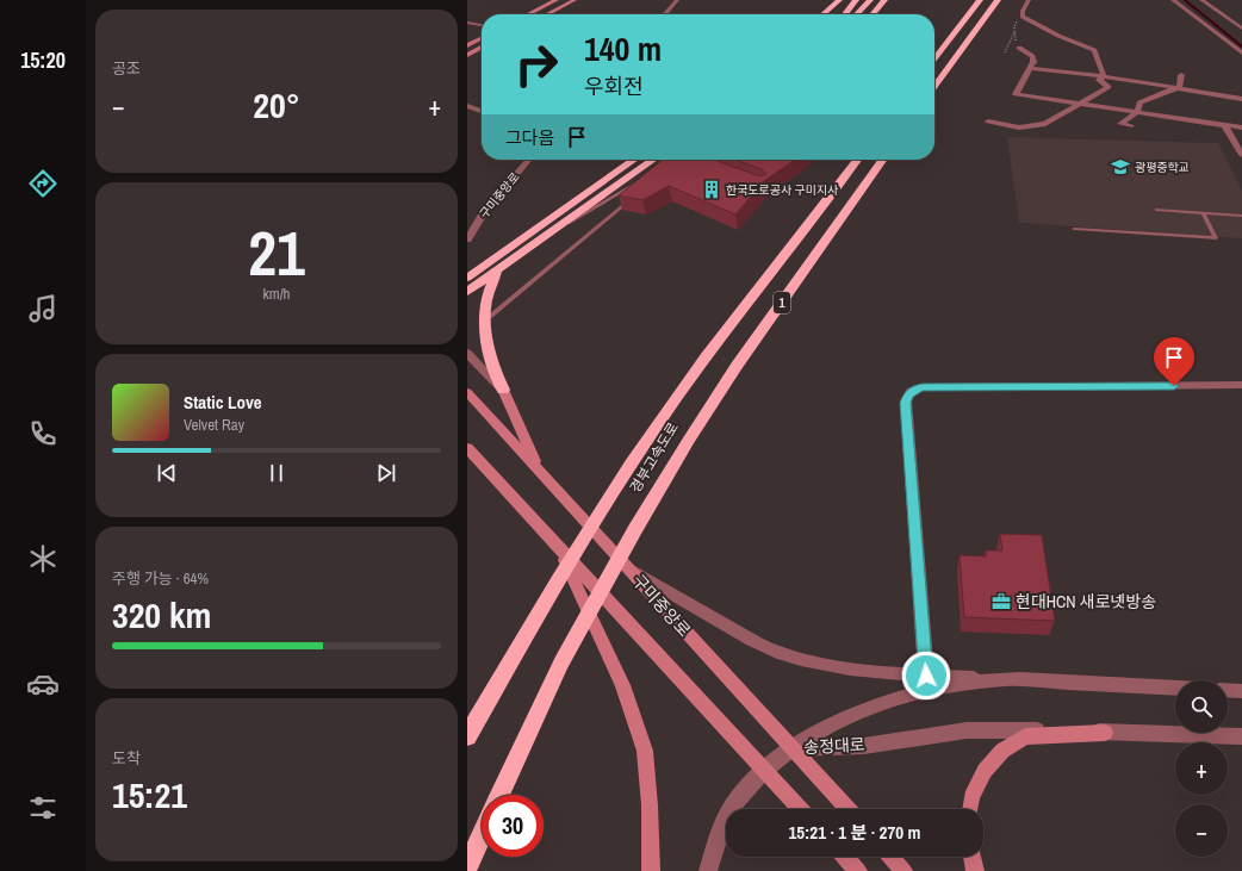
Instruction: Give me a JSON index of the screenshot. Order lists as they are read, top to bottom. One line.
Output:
{"streets":{"highway":["1","경부고속도로"],"main road":["구미중앙로"],"street":["송정대로"]},"crossings":[["구미중앙로","송정대로"]],"places":{"school or university":["광평중학교"],"building":["한국도로공사 구미지사"],"office":["현대HCN 새로넷방송"]},"page":{"tabs":"15:20","tile":["공조",["21","km/h"],["주행 가능 · 64%","320 km"],["도착","15:21"]],"turn":["140 m","우회전"],"heat":["−","20°","+"],"then":"그다음","song":["Static Love","Velvet Ray"],"map_buttons":["+","−"],"limit":"30","trip":"15:21 · 1 분 · 270 m"}}
